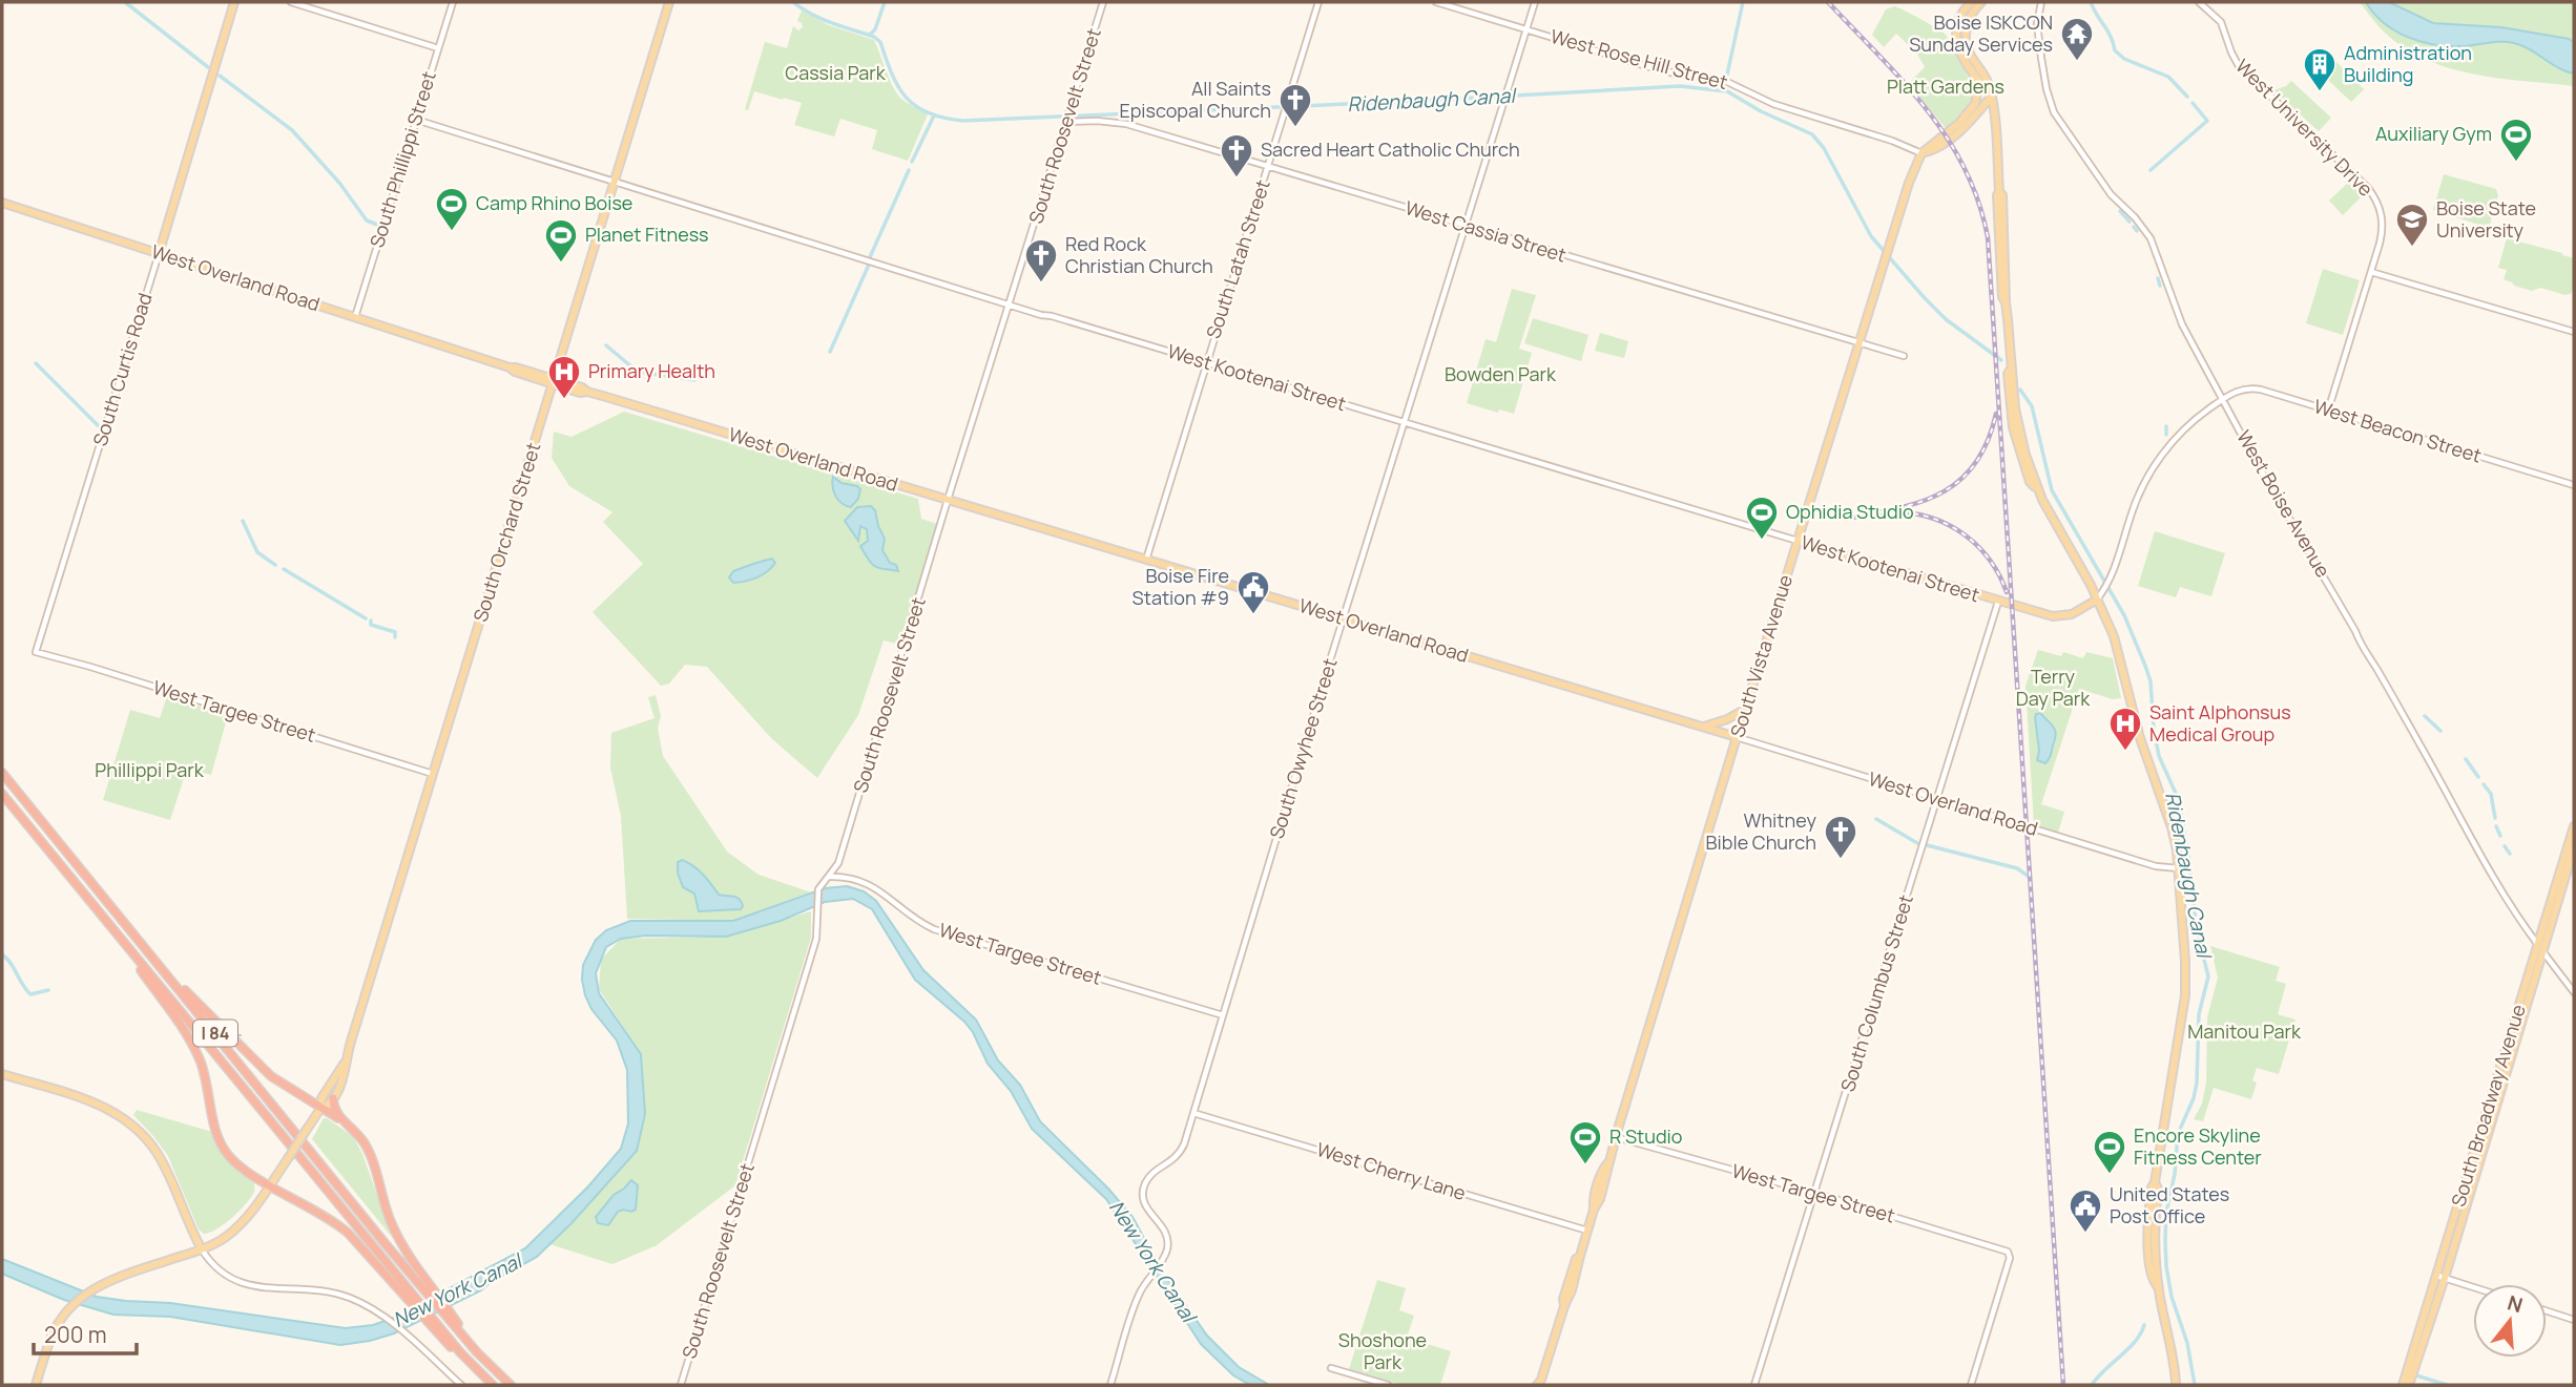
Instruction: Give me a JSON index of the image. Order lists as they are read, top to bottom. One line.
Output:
{"streets":{"highway":["I 84"],"main road":["West Overland Road","South Curtis Road","West Kootenai Street","South Orchard Street","South Vista Avenue","South Broadway Avenue"],"street":["West Rose Hill Street","South Roosevelt Street","West University Drive","South Phillippi Street","West Cassia Street","South Latah Street","West Beacon Street","West Boise Avenue","West Targee Street","South Owyhee Street","South Columbus Street","West Cherry Lane"]},"crossings":[["West Rose Hill Street","South Vista Avenue"],["West Rose Hill Street","South Owyhee Street"],["South Roosevelt Street","West Cassia Street"],["South Roosevelt Street","West Overland Road"],["South Roosevelt Street","West Kootenai Street"],["South Roosevelt Street","West Targee Street"],["West University Drive","West Beacon Street"],["South Phillippi Street","West Overland Road"],["South Phillippi Street","West Kootenai Street"],["West Cassia Street","South Latah Street"],["West Cassia Street","South Vista Avenue"],["West Cassia Street","South Owyhee Street"],["South Latah Street","West Overland Road"],["South Latah Street","West Kootenai Street"],["West Overland Road","South Curtis Road"],["West Overland Road","South Orchard Street"],["West Overland Road","South Vista Avenue"],["West Overland Road","South Owyhee Street"],["West Overland Road","South Columbus Street"],["South Curtis Road","West Targee Street"],["West Kootenai Street","South Orchard Street"],["West Kootenai Street","South Vista Avenue"],["West Kootenai Street","South Owyhee Street"],["West Kootenai Street","South Columbus Street"],["West Beacon Street","West Boise Avenue"],["West Boise Avenue","South Broadway Avenue"],["South Orchard Street","West Targee Street"],["South Vista Avenue","West Targee Street"],["South Vista Avenue","West Cherry Lane"],["West Targee Street","South Owyhee Street"],["West Targee Street","South Columbus Street"],["South Owyhee Street","West Cherry Lane"]],"water":["Ridenbaugh Canal","New York Canal"],"parks":["Cassia Park","Platt Gardens","Bowden Park","Terry Day Park","Phillippi Park","Manitou Park","Shoshone Park"],"places":{"temple":["Boise ISKCON Sunday Services"],"building":["Administration Building"],"church":["All Saints Episcopal Church","Sacred Heart Catholic Church","Red Rock Christian Church","Whitney Bible Church"],"sports":["Auxiliary Gym","Camp Rhino Boise","Planet Fitness","Ophidia Studio","R Studio","Encore Skyline Fitness Center"],"school or university":["Boise State University"],"hospital":["Primary Health","Saint Alphonsus Medical Group"],"public building":["Boise Fire Station #9","United States Post Office"]},"scale_bar":"200 m","north":"top"}
